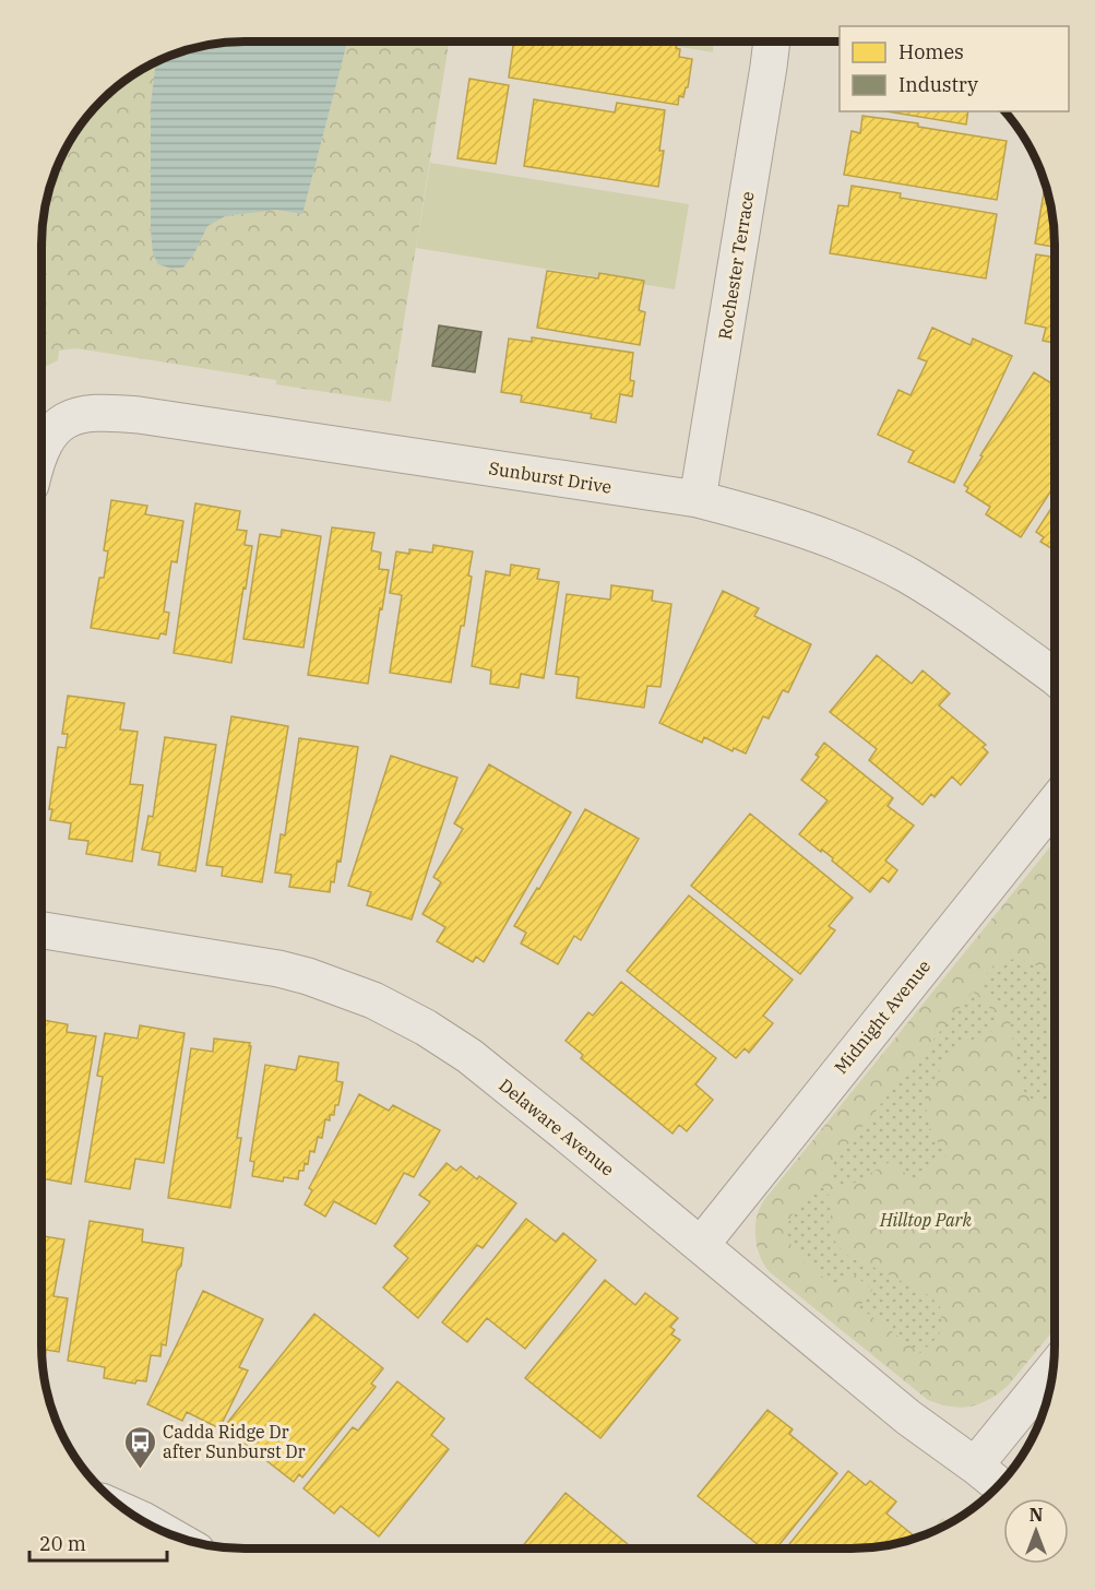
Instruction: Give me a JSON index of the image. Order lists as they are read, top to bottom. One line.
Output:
{"streets":{"street":["Rochester Terrace","Sunburst Drive","Midnight Avenue","Delaware Avenue"]},"crossings":[["Rochester Terrace","Sunburst Drive"],["Midnight Avenue","Delaware Avenue"]],"parks":["Hilltop Park"],"places":{"bus stop":["Cadda Ridge Dr after Sunburst Dr"]},"legend":["Homes","Industry"],"scale_bar":"20 m","north":"top"}
